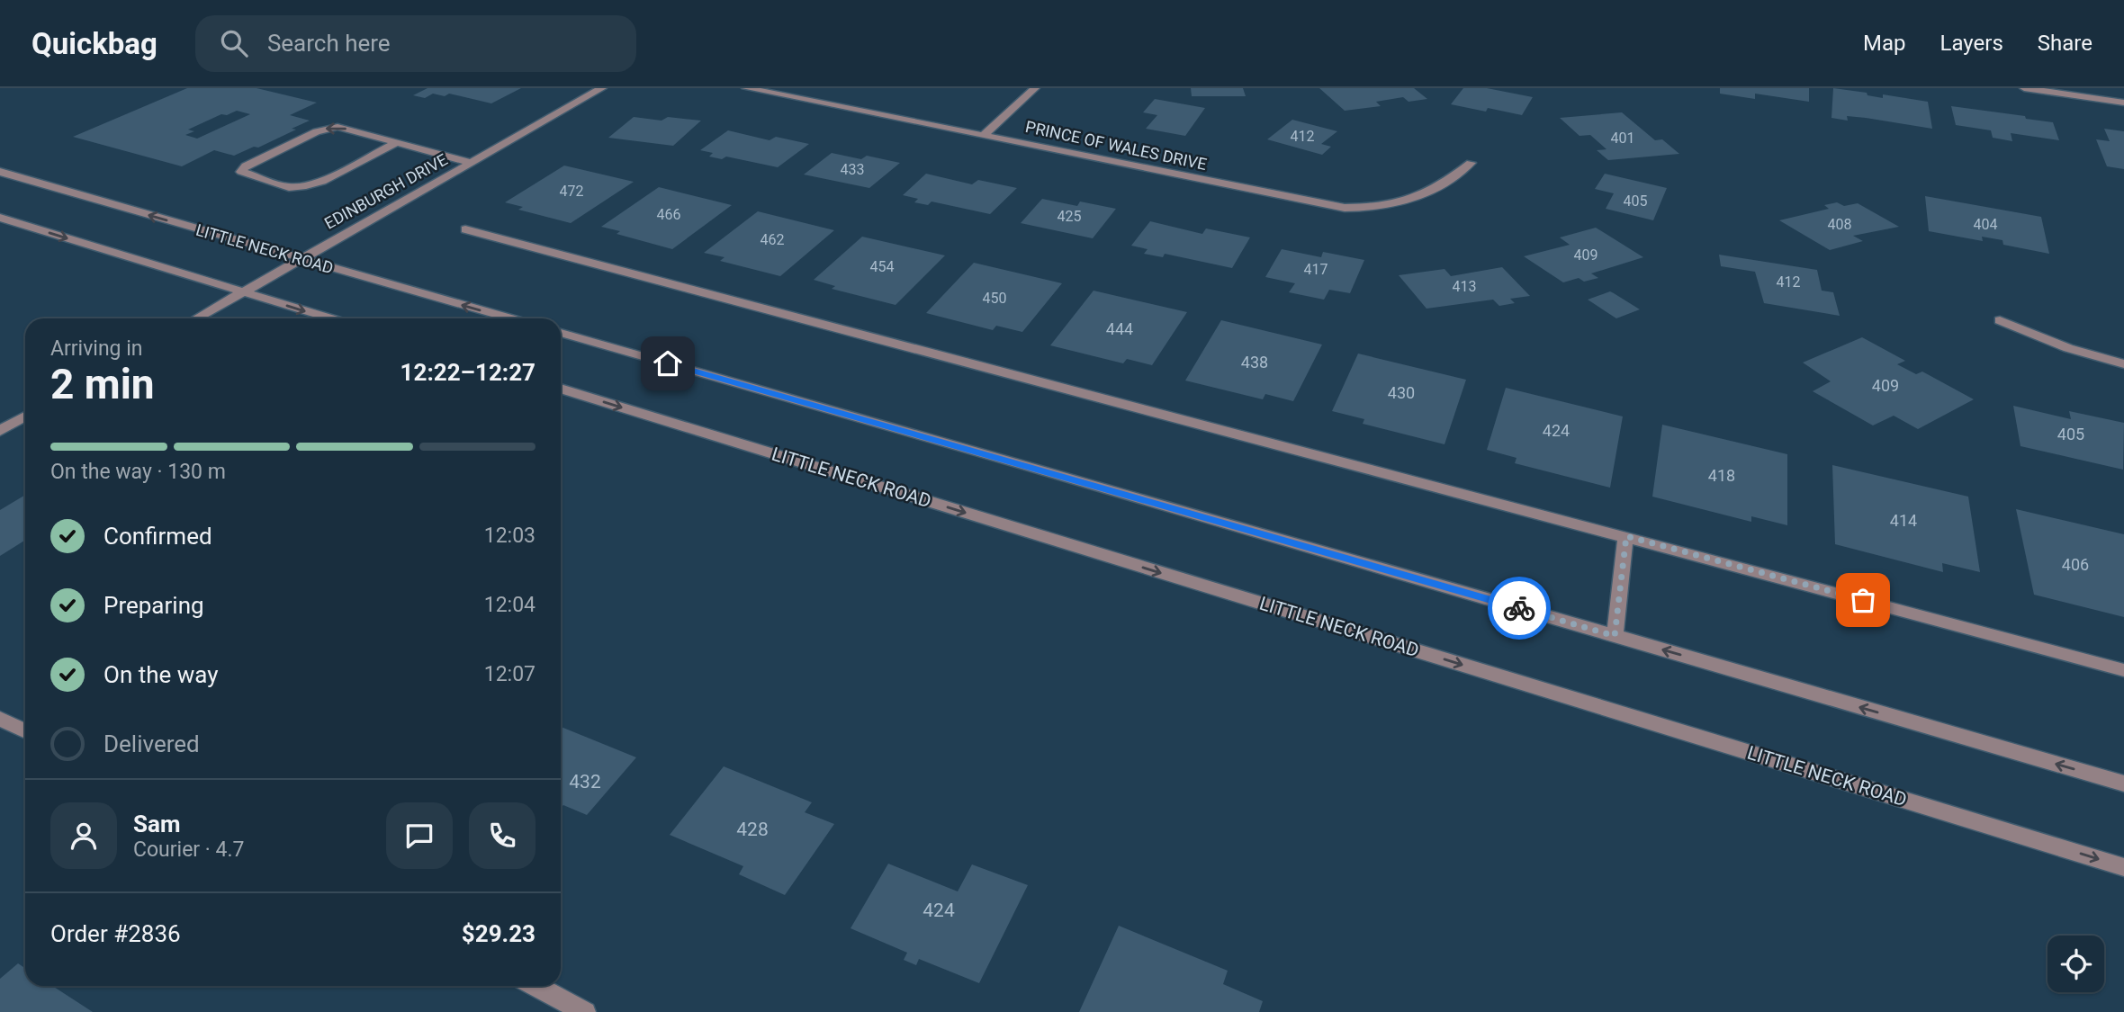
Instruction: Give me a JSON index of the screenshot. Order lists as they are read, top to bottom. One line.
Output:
{"streets":{"street":["PRINCE OF WALES DRIVE","EDINBURGH DRIVE","LITTLE NECK ROAD"]},"crossings":[["EDINBURGH DRIVE","LITTLE NECK ROAD"]],"house_numbers":["412","401","433","472","405","466","425","408","404","462","409","454","417","412","413","450","444","438","409","430","424","405","418","414","406","432","428","424"],"page":{"header":"Quickbag","search":"Search here","nav":["Map","Layers","Share"],"heading":["2 min","Arriving in","12:22–12:27"],"panel":["Sam","Courier · 4.7","Order #2836","$29.23"],"bar":"On the way · 130 m","list":[["Confirmed","12:03"],["Preparing","12:04"],["On the way","12:07"],"Delivered"]}}
